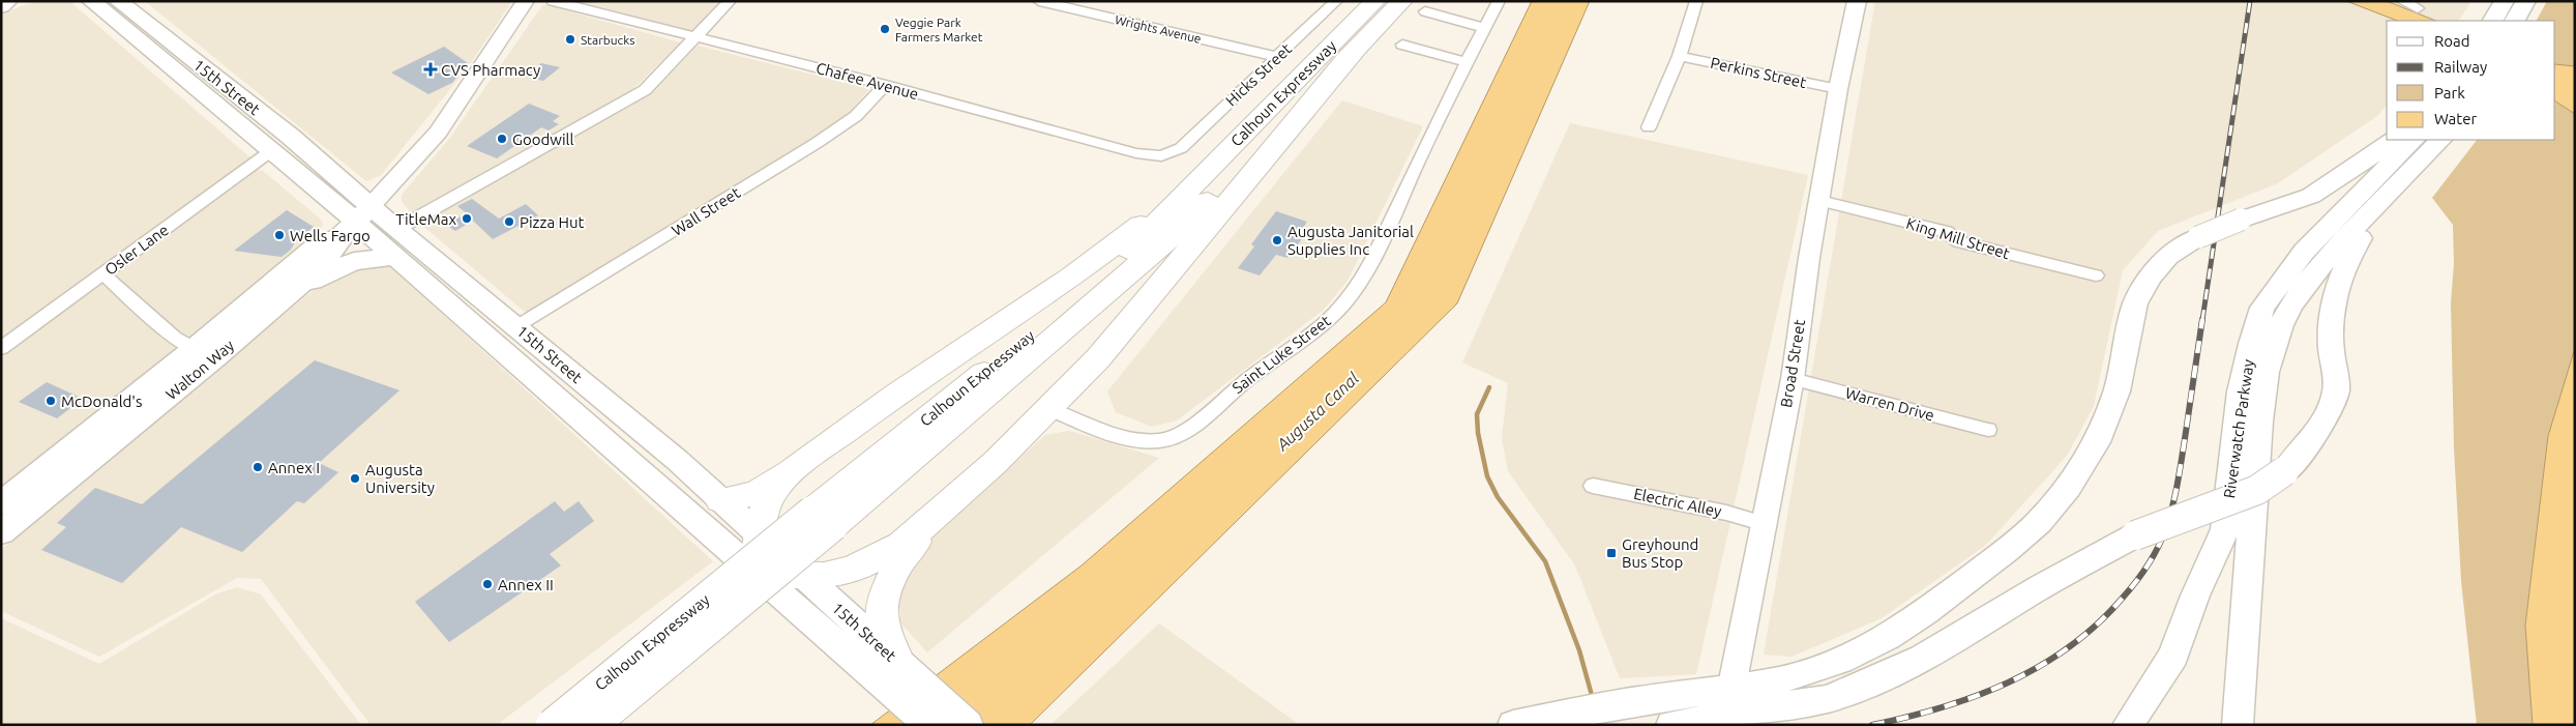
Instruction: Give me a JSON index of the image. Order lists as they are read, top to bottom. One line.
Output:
{"streets":{"highway":["Calhoun Expressway"],"main road":["15th Street","Broad Street","Walton Way","Riverwatch Parkway"],"street":["Wrights Avenue","Perkins Street","Hicks Street","Chafee Avenue","Wall Street","King Mill Street","Osler Lane","Saint Luke Street","Warren Drive","Electric Alley"]},"crossings":[["Wrights Avenue","Hicks Street"],["Perkins Street","Broad Street"],["Hicks Street","Chafee Avenue"],["Chafee Avenue","Wall Street"],["15th Street","Wall Street"],["15th Street","Osler Lane"],["15th Street","Walton Way"],["King Mill Street","Broad Street"],["Broad Street","Warren Drive"],["Broad Street","Electric Alley"]],"water":["Augusta Canal"],"places":{"other":["Veggie Park Farmers Market","Starbucks","Goodwill","TitleMax","Pizza Hut","Wells Fargo","Augusta Janitorial Supplies Inc","McDonald's","Annex I","Augusta University","Annex II"],"health":["CVS Pharmacy"],"transit":["Greyhound Bus Stop"]},"legend":["Road","Railway","Park","Water"]}
